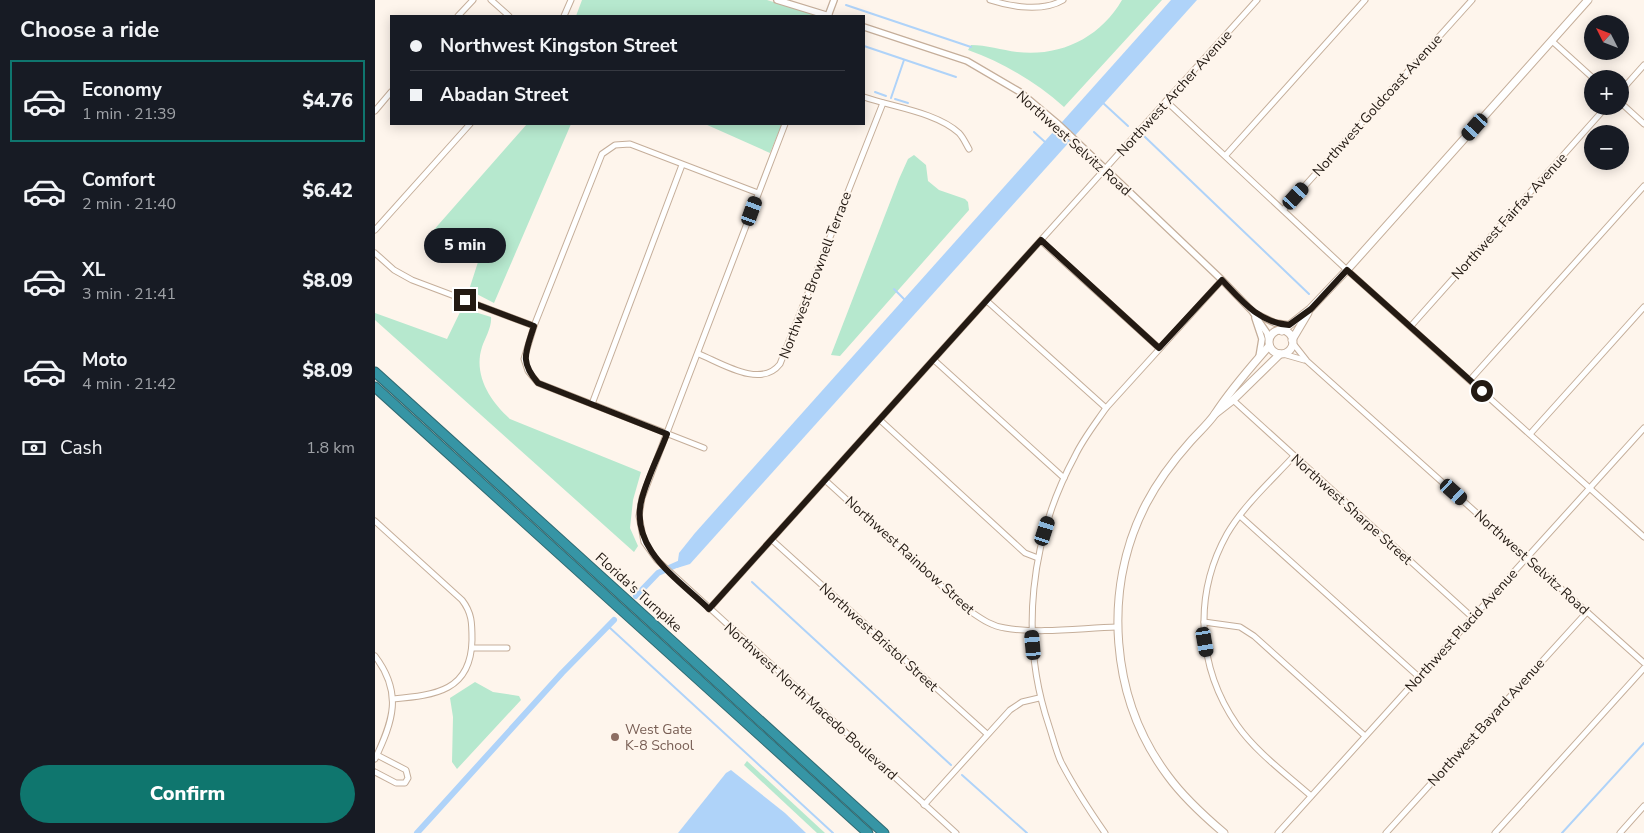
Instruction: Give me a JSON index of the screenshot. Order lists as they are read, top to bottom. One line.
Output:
{"streets":{"highway":["Florida's Turnpike"],"street":["Northwest Archer Avenue","Northwest Goldcoast Avenue","Northwest Selvitz Road","Northwest Fairfax Avenue","Northwest Brownell Terrace","Northwest Sharpe Street","Northwest Rainbow Street","Northwest Placid Avenue","Northwest Bristol Street","Northwest North Macedo Boulevard","Northwest Bayard Avenue"]},"crossings":[["Northwest Archer Avenue","Northwest Selvitz Road"],["Northwest Archer Avenue","Northwest Rainbow Street"],["Northwest Archer Avenue","Northwest Bristol Street"],["Northwest Archer Avenue","Northwest North Macedo Boulevard"],["Northwest Selvitz Road","Northwest Placid Avenue"],["Northwest Selvitz Road","Northwest Bayard Avenue"],["Northwest Brownell Terrace","Northwest North Macedo Boulevard"],["Northwest Sharpe Street","Northwest Placid Avenue"]],"places":["West Gate K-8 School"],"north":"top left","page":{"heading":"Choose a ride","map_buttons":["+","−"],"banner":["Northwest Kingston Street","Abadan Street"],"list":[{"name":"Economy","note":"1 min · 21:39","value":"$4.76"},{"name":"Comfort","note":"2 min · 21:40","value":"$6.42"},{"name":"XL","note":"3 min · 21:41","value":"$8.09"},{"name":"Moto","note":"4 min · 21:42","value":"$8.09"}],"bubble":"5 min","pay":["Cash","1.8 km"],"buttons":"Confirm"}}
